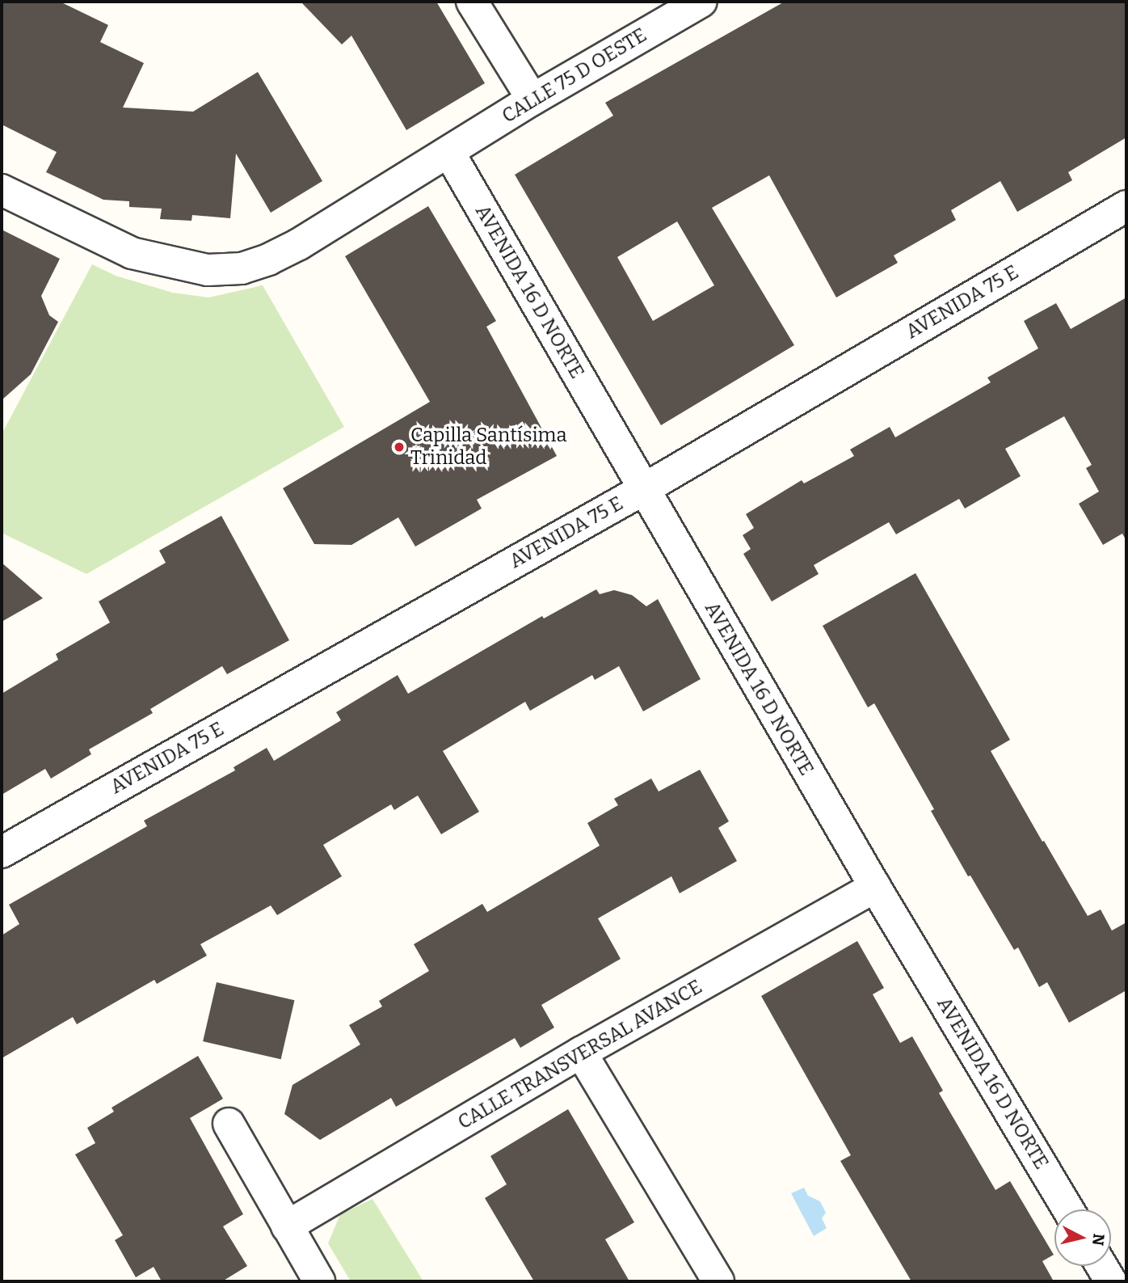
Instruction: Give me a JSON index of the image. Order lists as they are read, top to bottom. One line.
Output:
{"streets":{"street":["CALLE 75 D OESTE","AVENIDA 16 D NORTE","AVENIDA 75 E","CALLE TRANSVERSAL AVANCE"]},"crossings":[["CALLE 75 D OESTE","AVENIDA 16 D NORTE"],["AVENIDA 16 D NORTE","AVENIDA 75 E"],["AVENIDA 16 D NORTE","CALLE TRANSVERSAL AVANCE"]],"places":["Capilla Santísima Trinidad"],"north":"right"}
